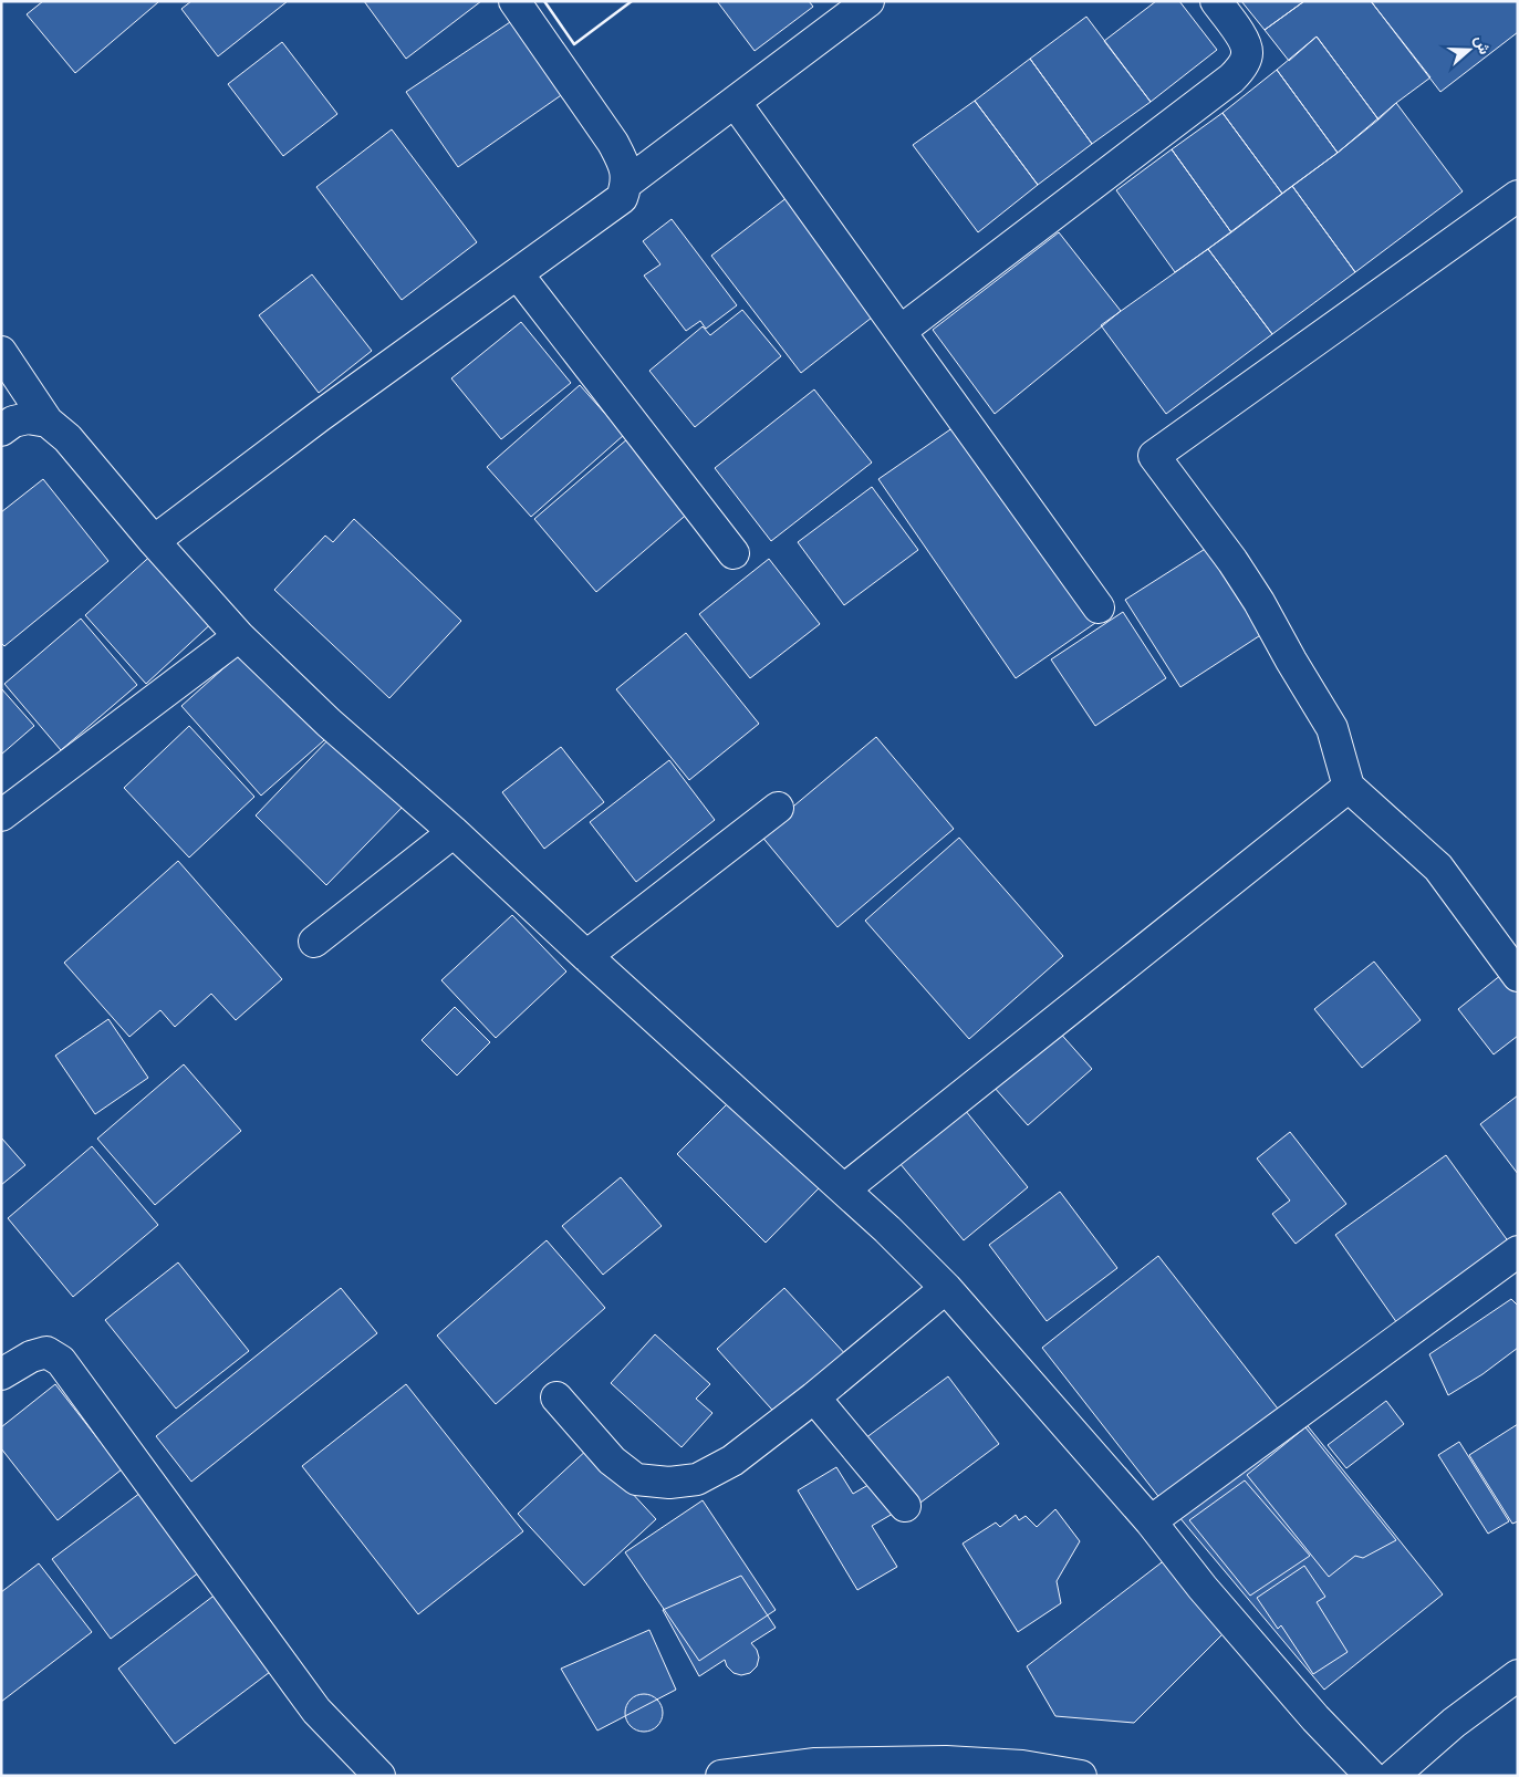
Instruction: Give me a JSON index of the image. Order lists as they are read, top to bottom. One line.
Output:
{"north":"right"}
